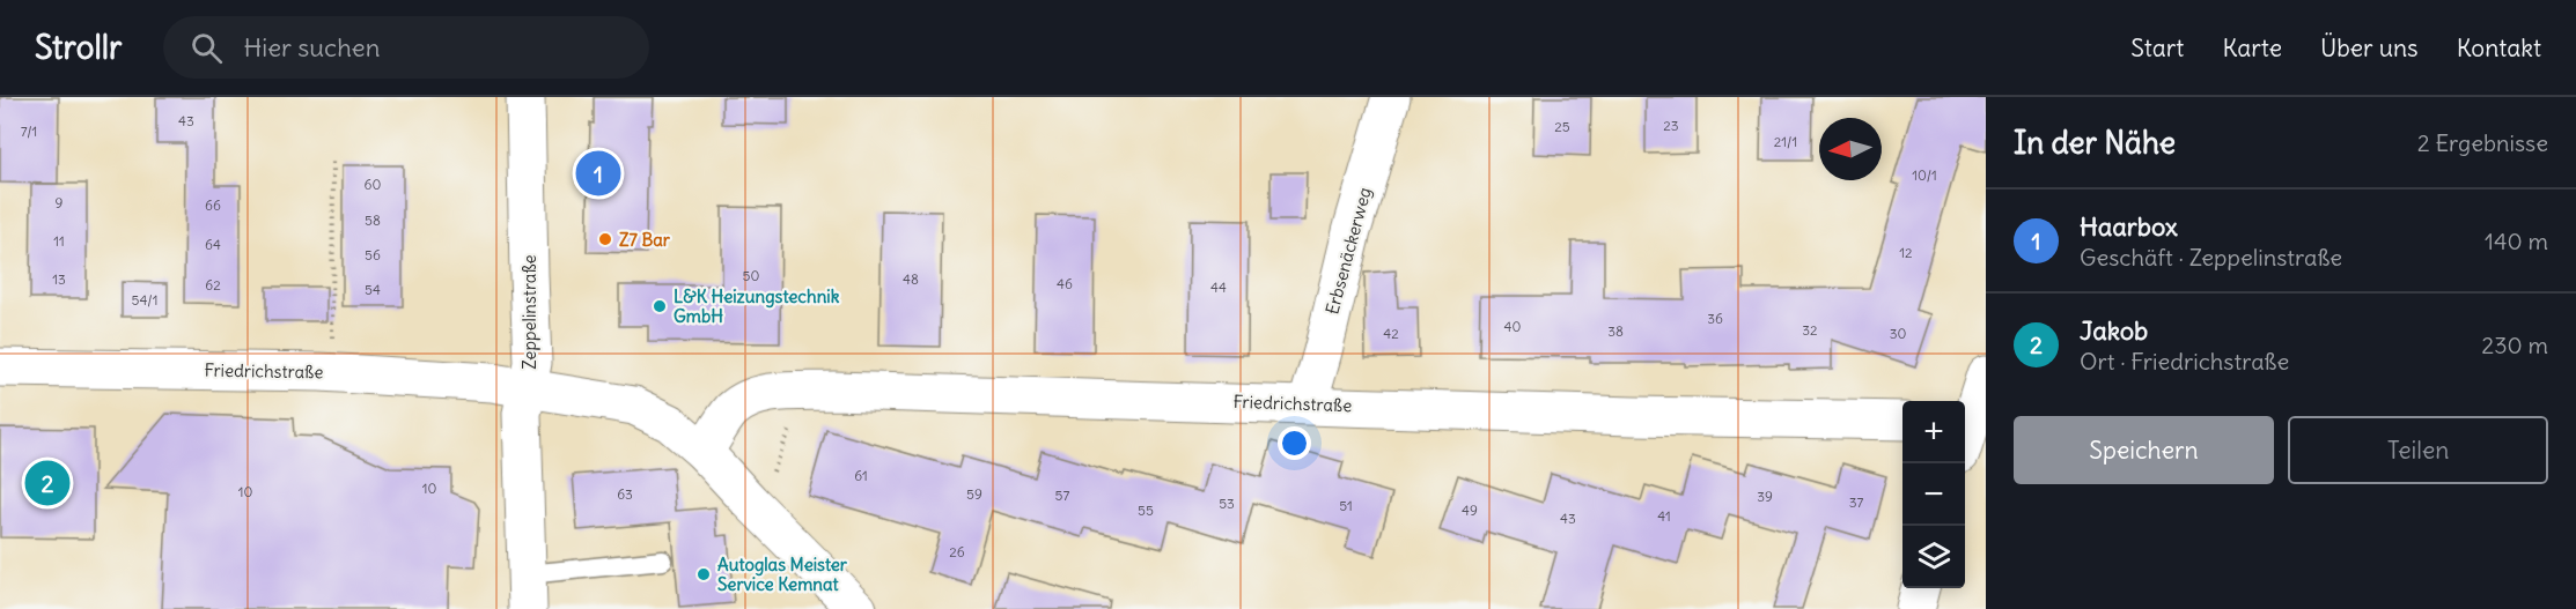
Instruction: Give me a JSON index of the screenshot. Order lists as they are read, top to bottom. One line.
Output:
{"streets":{"street":["Erbsenäckerweg","Zeppelinstraße","Friedrichstraße"]},"crossings":[["Erbsenäckerweg","Friedrichstraße"],["Zeppelinstraße","Friedrichstraße"]],"places":["Z7 Bar","L&K Heizungstechnik GmbH","Autoglas Meister Service Kemnat"],"house_numbers":["43","23","25","7/1","21/1","10/1","60","9","66","58","11","64","12","56","50","13","48","46","62","44","54","54/1","36","40","32","38","42","30","61","10","10","63","59","57","39","37","53","51","55","49","41","43","26"],"north":"left","page":{"header":"Strollr","search":"Hier suchen","nav":["Start","Karte","Über uns","Kontakt"],"heading":["In der Nähe","2 Ergebnisse"],"pins":["1","2"],"list":[{"mark":"1","name":"Haarbox","note":"Geschäft · Zeppelinstraße","value":"140 m"},{"mark":"2","name":"Jakob","note":"Ort · Friedrichstraße","value":"230 m"}],"buttons":["Speichern","Teilen"],"map_buttons":["+","−"]}}
